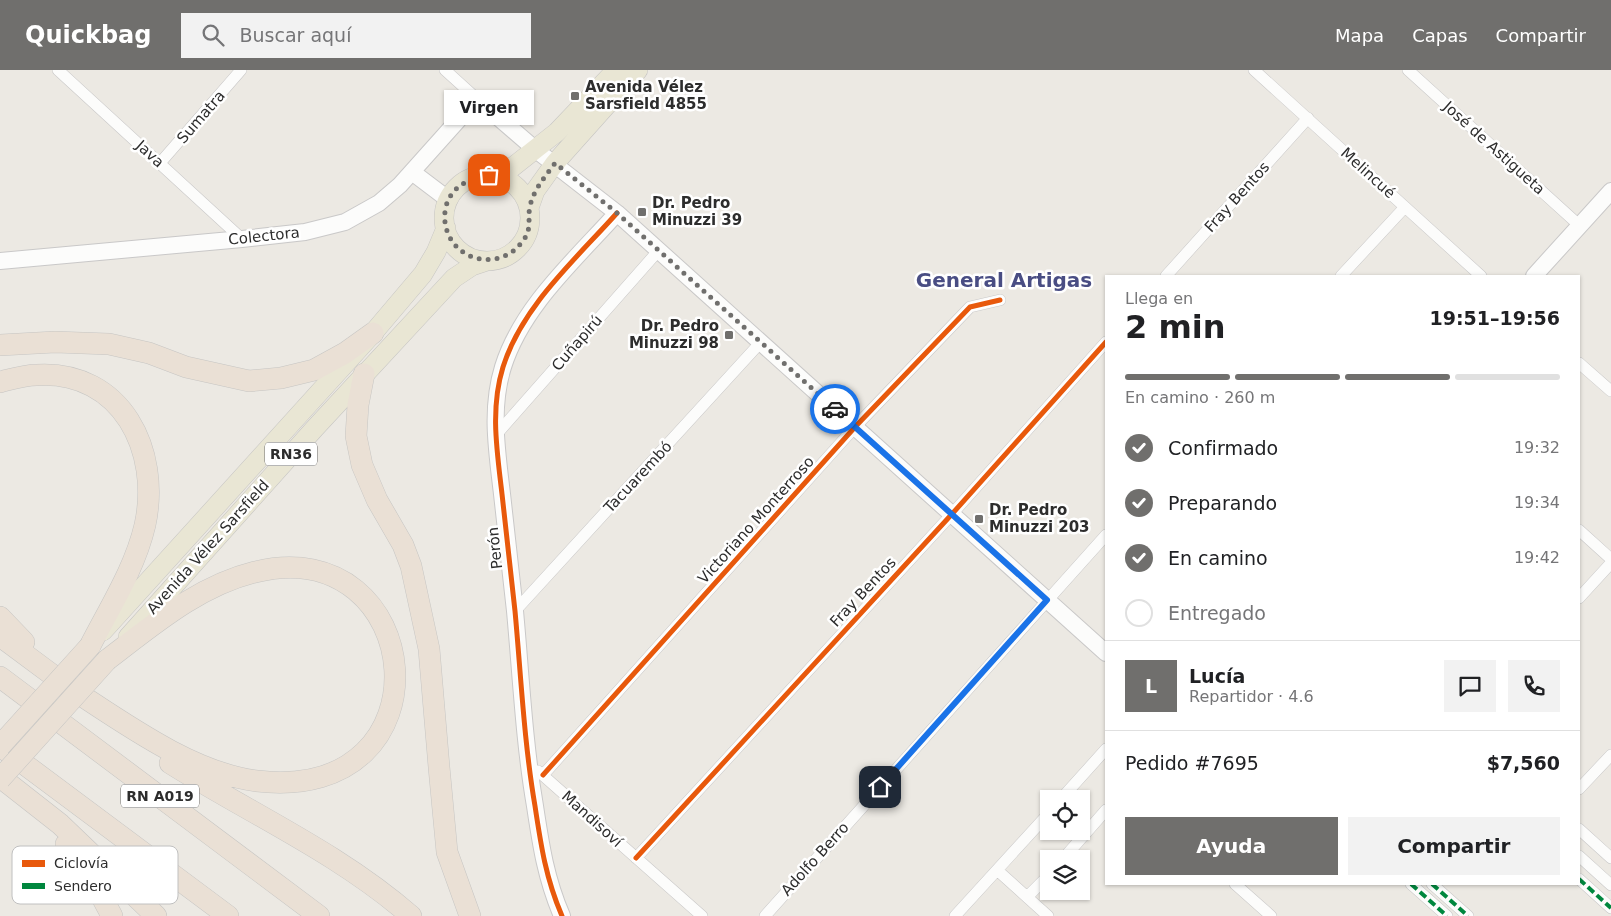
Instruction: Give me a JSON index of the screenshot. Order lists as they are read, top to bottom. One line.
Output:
{"streets":{"highway":["RN36","Avenida Vélez Sarsfield","RN A019"],"main road":["Colectora","Perón"],"street":["Sumatra","José de Astigueta","Java","Melincué","Fray Bentos","Cuñapirú","Tacuarembó","Victoriano Monterroso","Mandisoví","Adolfo Berro"]},"crossings":[["Sumatra","Java"],["Java","Colectora"],["Melincué","Fray Bentos"],["Fray Bentos","Mandisoví"],["Cuñapirú","Perón"],["RN36","Avenida Vélez Sarsfield"],["Tacuarembó","Perón"],["Victoriano Monterroso","Mandisoví"],["Perón","Mandisoví"]],"districts":["General Artigas"],"places":{"transit":["Avenida Vélez Sarsfield 4855","Dr. Pedro Minuzzi 39","Dr. Pedro Minuzzi 98","Dr. Pedro Minuzzi 203"],"other":["Virgen"]},"legend":["Ciclovía","Sendero"],"page":{"header":"Quickbag","search":"Buscar aquí","nav":["Mapa","Capas","Compartir"],"bubble":"Virgen","heading":["2 min","Llega en","19:51–19:56"],"panel":["Lucía","Repartidor · 4.6","Pedido #7695","$7,560"],"bar":"En camino · 260 m","list":[["Confirmado","19:32"],["Preparando","19:34"],["En camino","19:42"],"Entregado"],"round":"L","buttons":["Ayuda","Compartir"]}}
